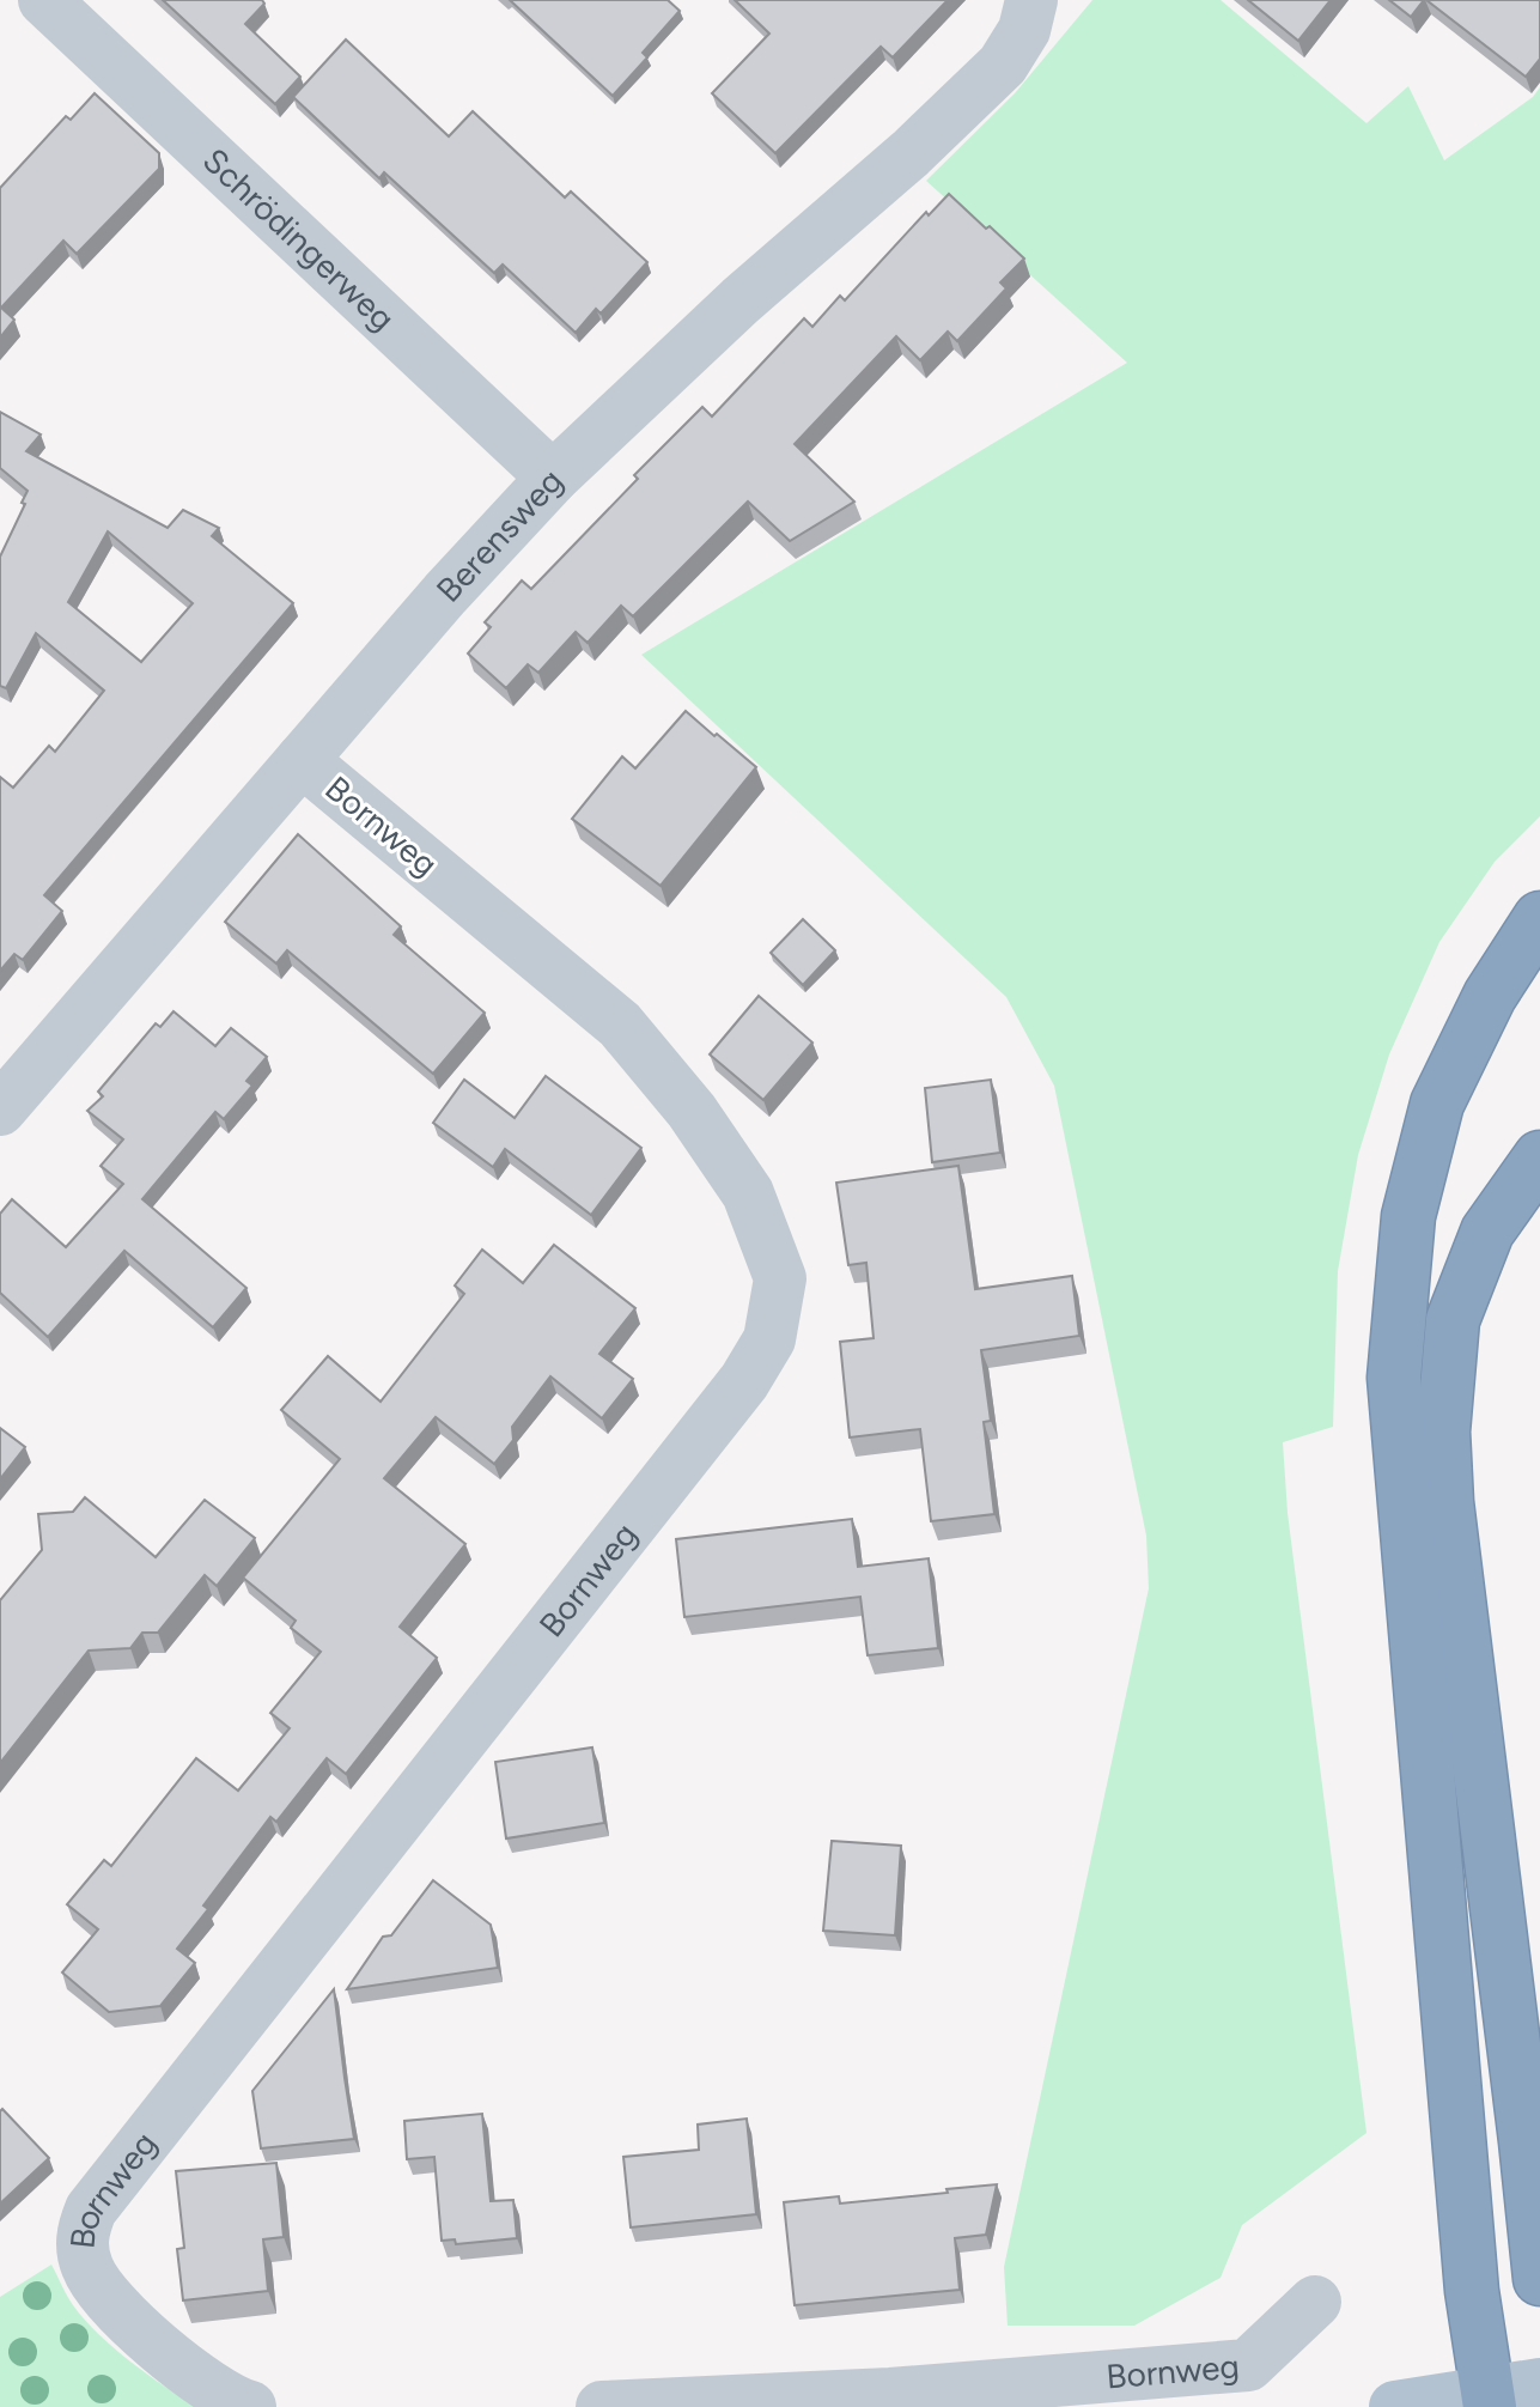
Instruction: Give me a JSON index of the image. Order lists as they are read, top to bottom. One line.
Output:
{"streets":{"street":["Schrödingerweg","Berensweg","Bornweg"]},"crossings":[["Schrödingerweg","Berensweg"],["Berensweg","Bornweg"]]}
